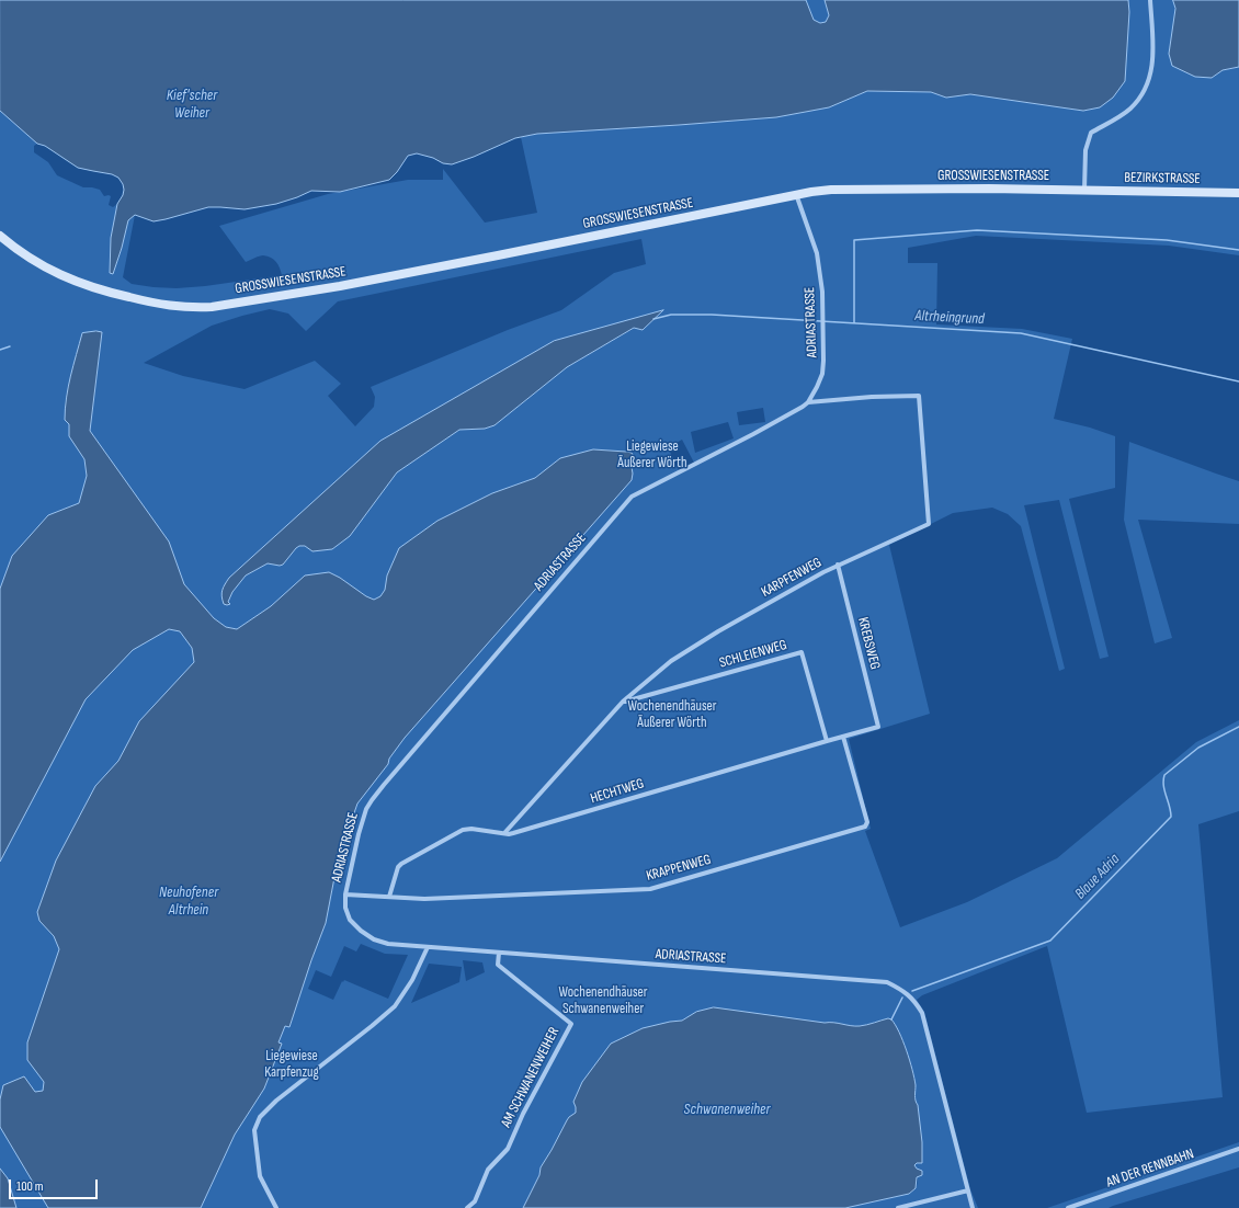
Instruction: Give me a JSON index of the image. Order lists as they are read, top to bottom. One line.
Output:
{"streets":{"street":["GROSSWIESENSTRASSE","BEZIRKSTRASSE","ADRIASTRASSE","KARPFENWEG","KREBSWEG","SCHLEIENWEG","HECHTWEG","KRAPPENWEG","AM SCHWANENWEIHER","AN DER RENNBAHN"]},"crossings":[["GROSSWIESENSTRASSE","BEZIRKSTRASSE"],["GROSSWIESENSTRASSE","ADRIASTRASSE"],["ADRIASTRASSE","KARPFENWEG"],["ADRIASTRASSE","KRAPPENWEG"],["ADRIASTRASSE","AM SCHWANENWEIHER"],["KARPFENWEG","KREBSWEG"],["KARPFENWEG","SCHLEIENWEG"],["KARPFENWEG","HECHTWEG"],["KREBSWEG","HECHTWEG"],["SCHLEIENWEG","HECHTWEG"],["HECHTWEG","KRAPPENWEG"]],"water":["Kief'scher Weiher","Altrheingrund","Blaue Adria","Neuhofener Altrhein","Schwanenweiher"],"parks":["Liegewiese Äußerer Wörth","Wochenendhäuser Äußerer Wörth","Wochenendhäuser Schwanenweiher","Liegewiese Karpfenzug"],"scale_bar":"100 m"}
